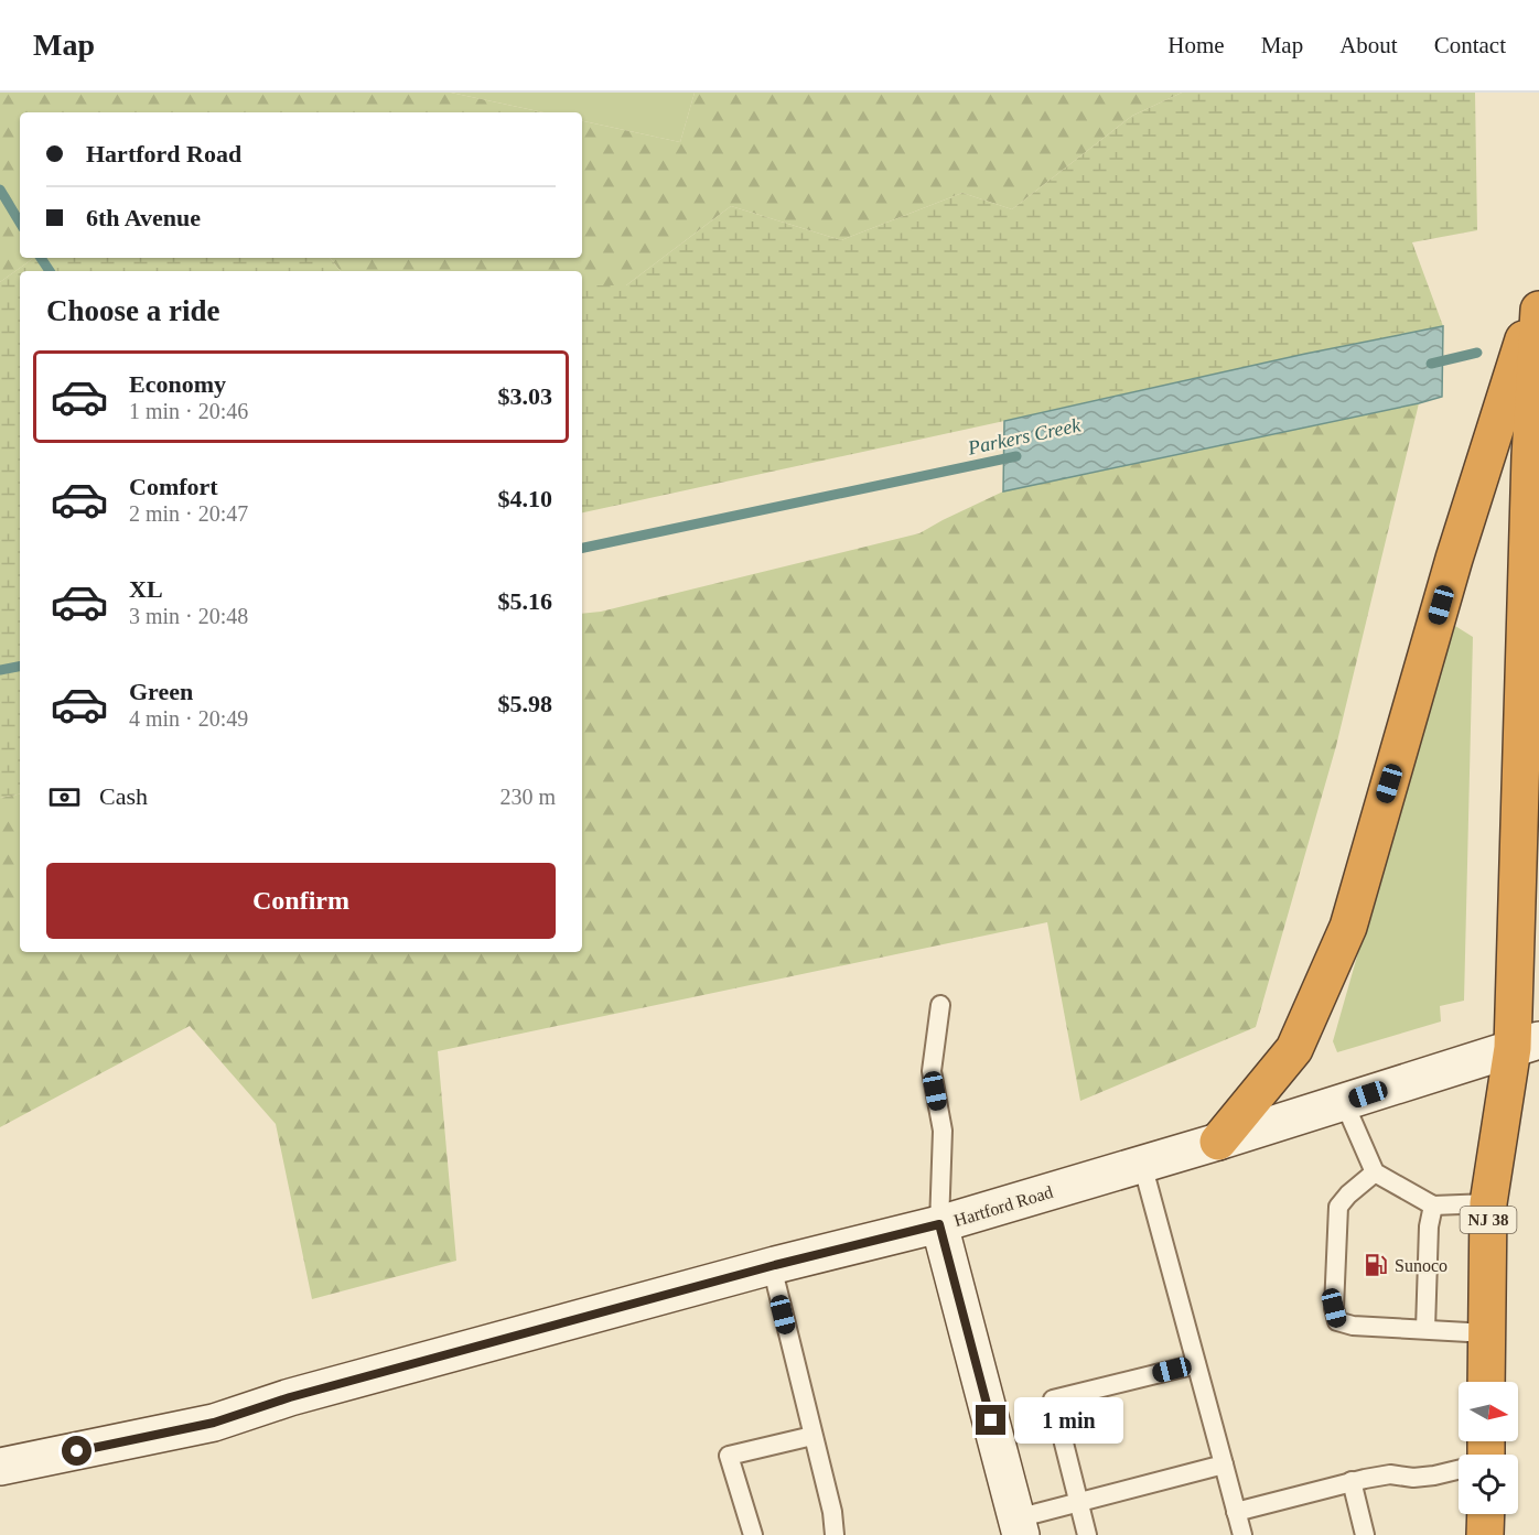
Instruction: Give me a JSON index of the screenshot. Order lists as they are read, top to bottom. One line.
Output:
{"streets":{"highway":["NJ 38"],"street":["Hartford Road"]},"crossings":[["Hartford Road","NJ 38"]],"water":["Parkers Creek"],"places":{"fuel station":["Sunoco"]},"north":"right","page":{"header":"Map","nav":["Home","Map","About","Contact"],"banner":["Hartford Road","6th Avenue"],"heading":"Choose a ride","list":[{"name":"Economy","note":"1 min · 20:46","value":"$3.03"},{"name":"Comfort","note":"2 min · 20:47","value":"$4.10"},{"name":"XL","note":"3 min · 20:48","value":"$5.16"},{"name":"Green","note":"4 min · 20:49","value":"$5.98"}],"pay":["Cash","230 m"],"buttons":"Confirm","bubble":"1 min"}}
